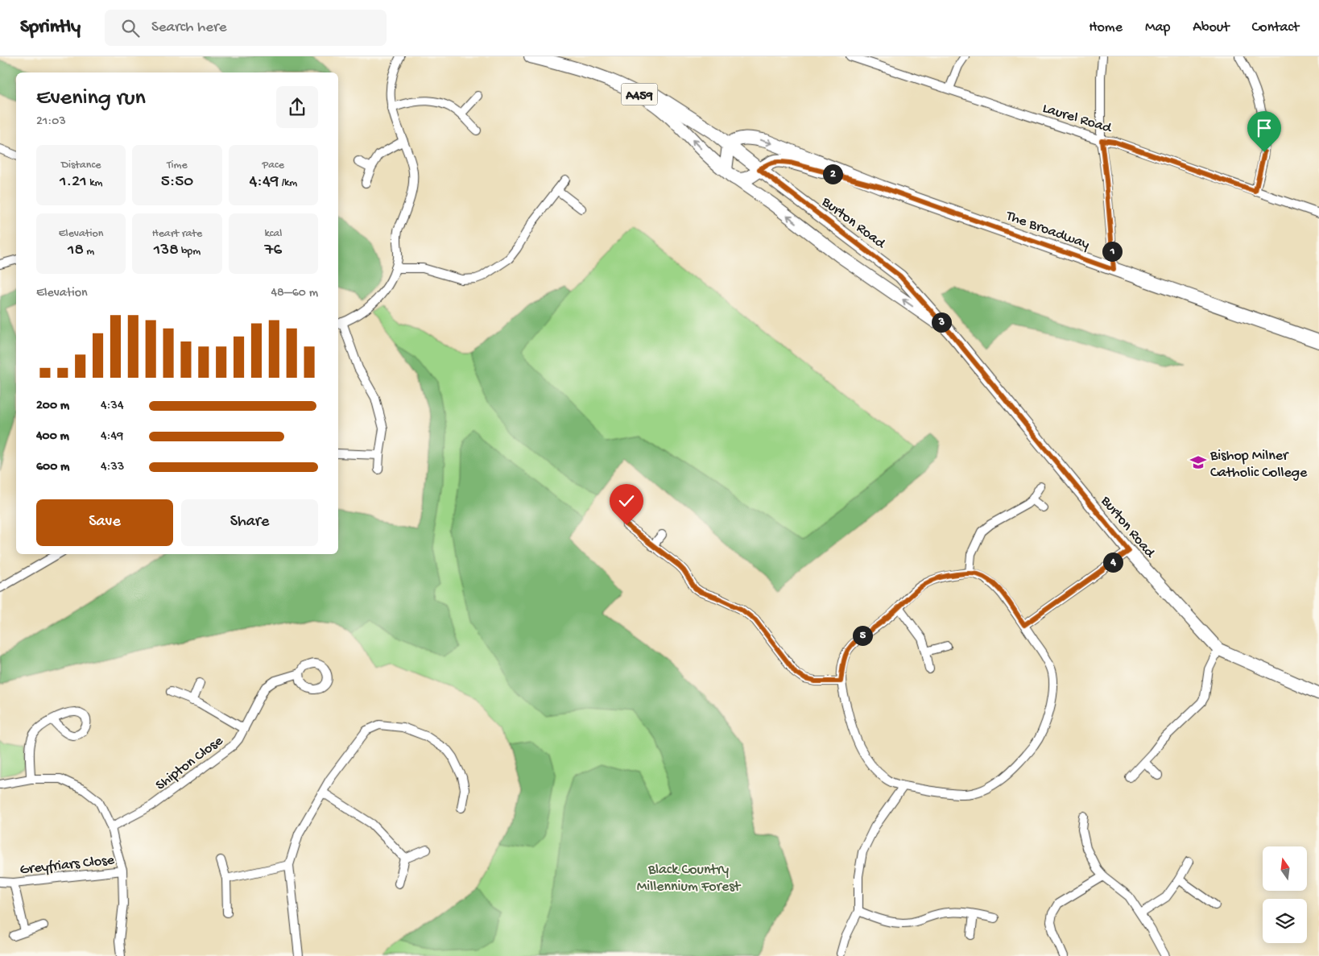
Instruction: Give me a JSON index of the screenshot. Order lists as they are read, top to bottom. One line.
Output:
{"streets":{"main road":["A459","Burton Road","The Broadway"],"street":["Laurel Road","Shipton Close","Greyfriars Close"]},"crossings":[["A459","Burton Road"],["A459","The Broadway"],["Burton Road","The Broadway"]],"parks":["Black Country Millennium Forest"],"places":{"school or university":["Bishop Milner Catholic College"]},"north":"top","page":{"header":"Sprintly","search":"Search here","nav":["Home","Map","About","Contact"],"heading":["Evening run","21:03"],"stats":[["Distance","1.21 km"],["Time","5:50"],["Pace","4:49 /km"],["Elevation","18 m"],["Heart rate","138 bpm"],["kcal","76"]],"pins":["2","1","3","4","5"],"chart":["Elevation","48–60 m"],"list":[{"name":"200 m","note":"4:34"},{"name":"400 m","note":"4:49"},{"name":"600 m","note":"4:33"}],"buttons":["Save","Share"]}}
